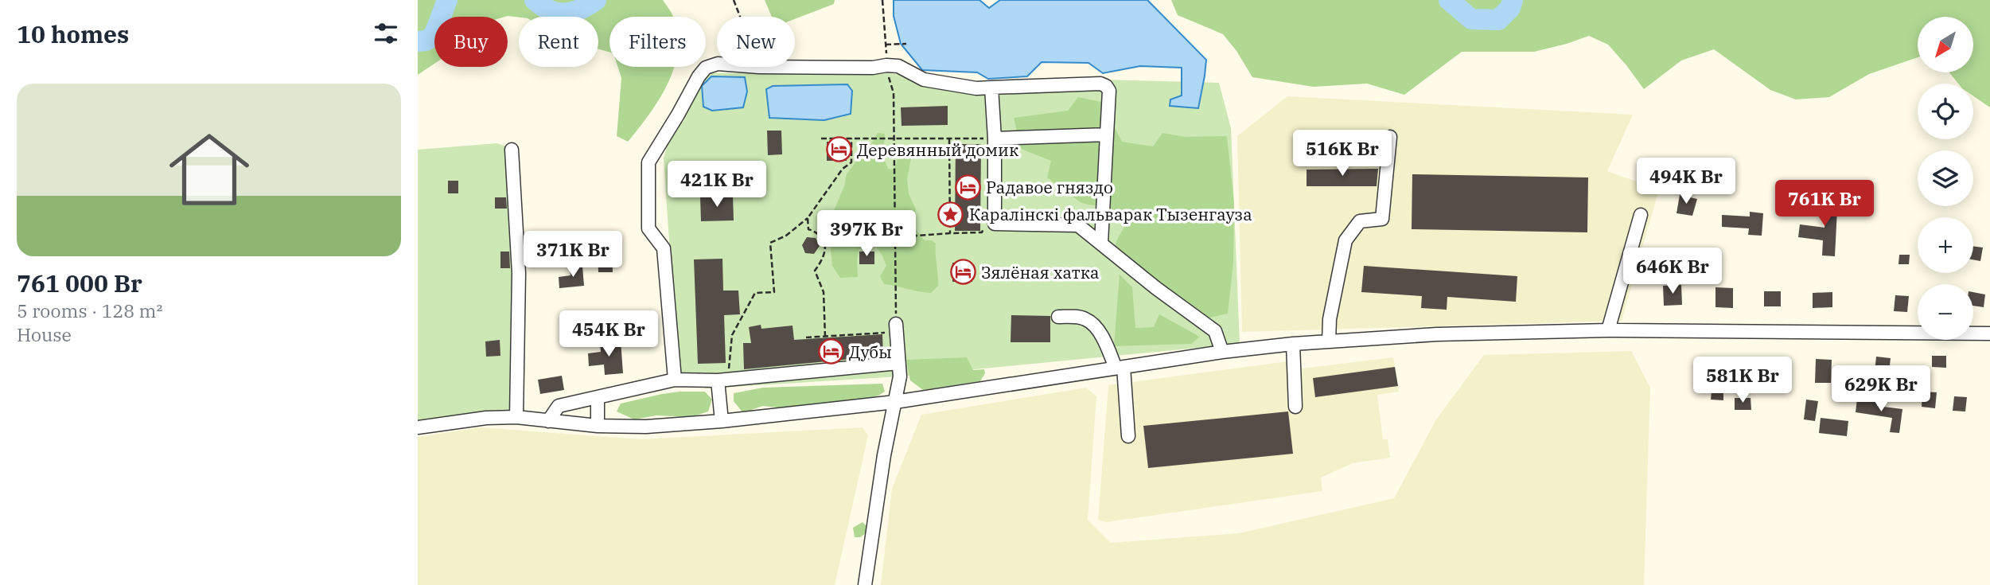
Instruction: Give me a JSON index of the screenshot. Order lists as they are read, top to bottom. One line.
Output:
{"places":{"hotel":["Деревянный домик","Радавое гняздо","Зялёная хатка","Дубы"],"place":["Каралінскі фальварак Тызенгауза"]},"north":"bottom left","page":{"heading":"10 homes","map_buttons":["+","−"],"chip":["Buy","Rent","Filters","New"],"list":[{"name":"761 000 Br","note":"5 rooms · 128 m² · House"}],"price":["516K Br","494K Br","421K Br","761K Br","397K Br","371K Br","646K Br","454K Br","581K Br","629K Br"]}}
